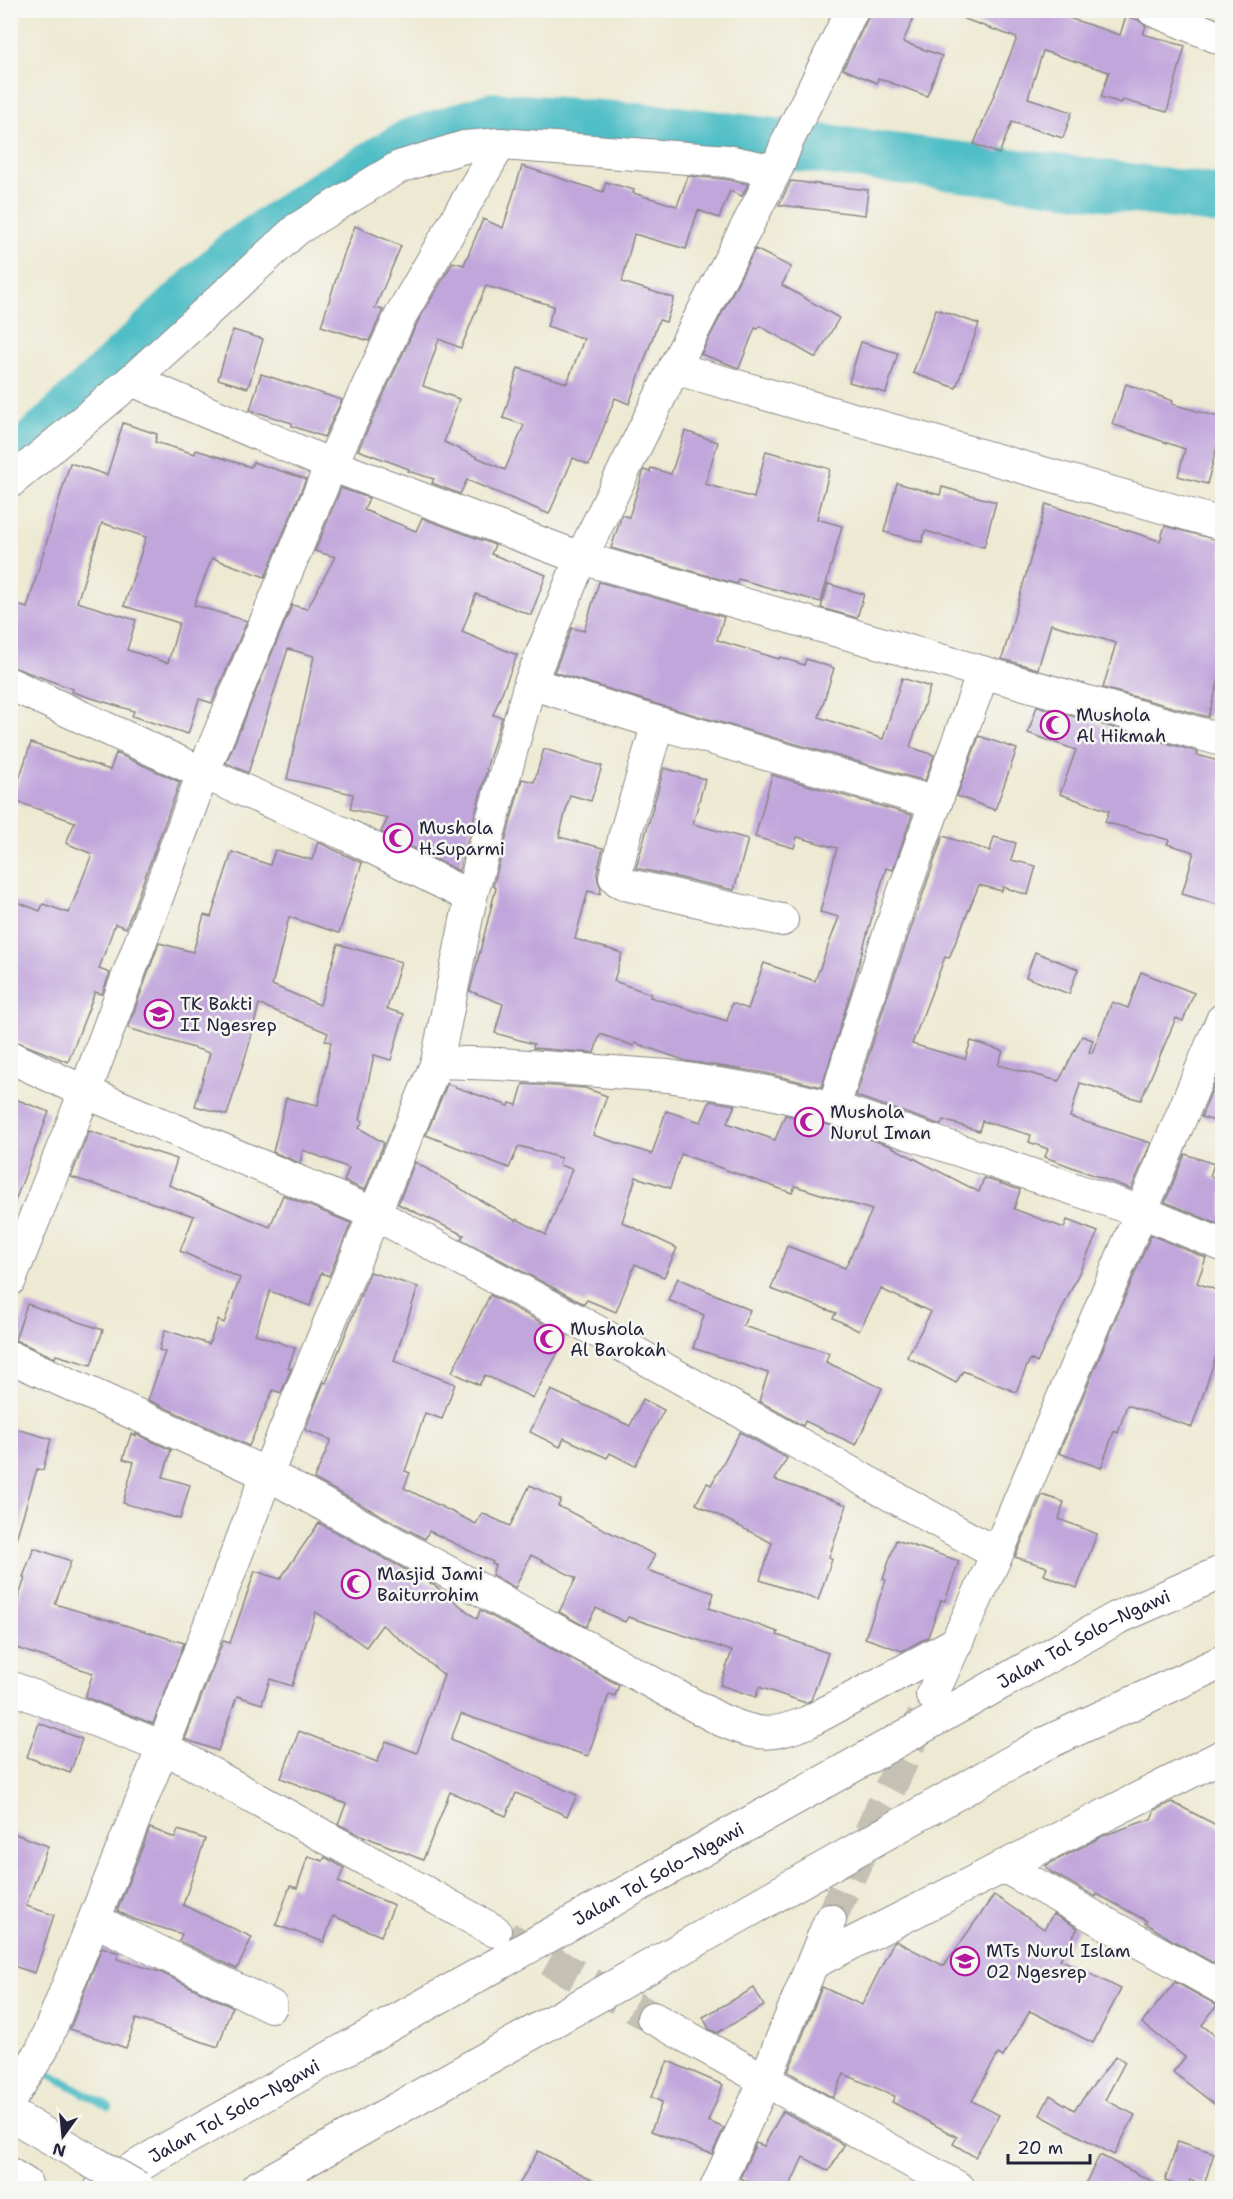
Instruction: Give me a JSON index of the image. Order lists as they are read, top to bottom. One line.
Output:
{"streets":{"main road":["Jalan Tol Solo–Ngawi"]},"places":{"mosque":["Mushola Al Hikmah","Mushola H.Suparmi","Mushola Nurul Iman","Mushola Al Barokah","Masjid Jami Baiturrohim"],"school or university":["TK Bakti II Ngesrep","MTs Nurul Islam 02 Ngesrep"]},"scale_bar":"20 m","north":"bottom"}
